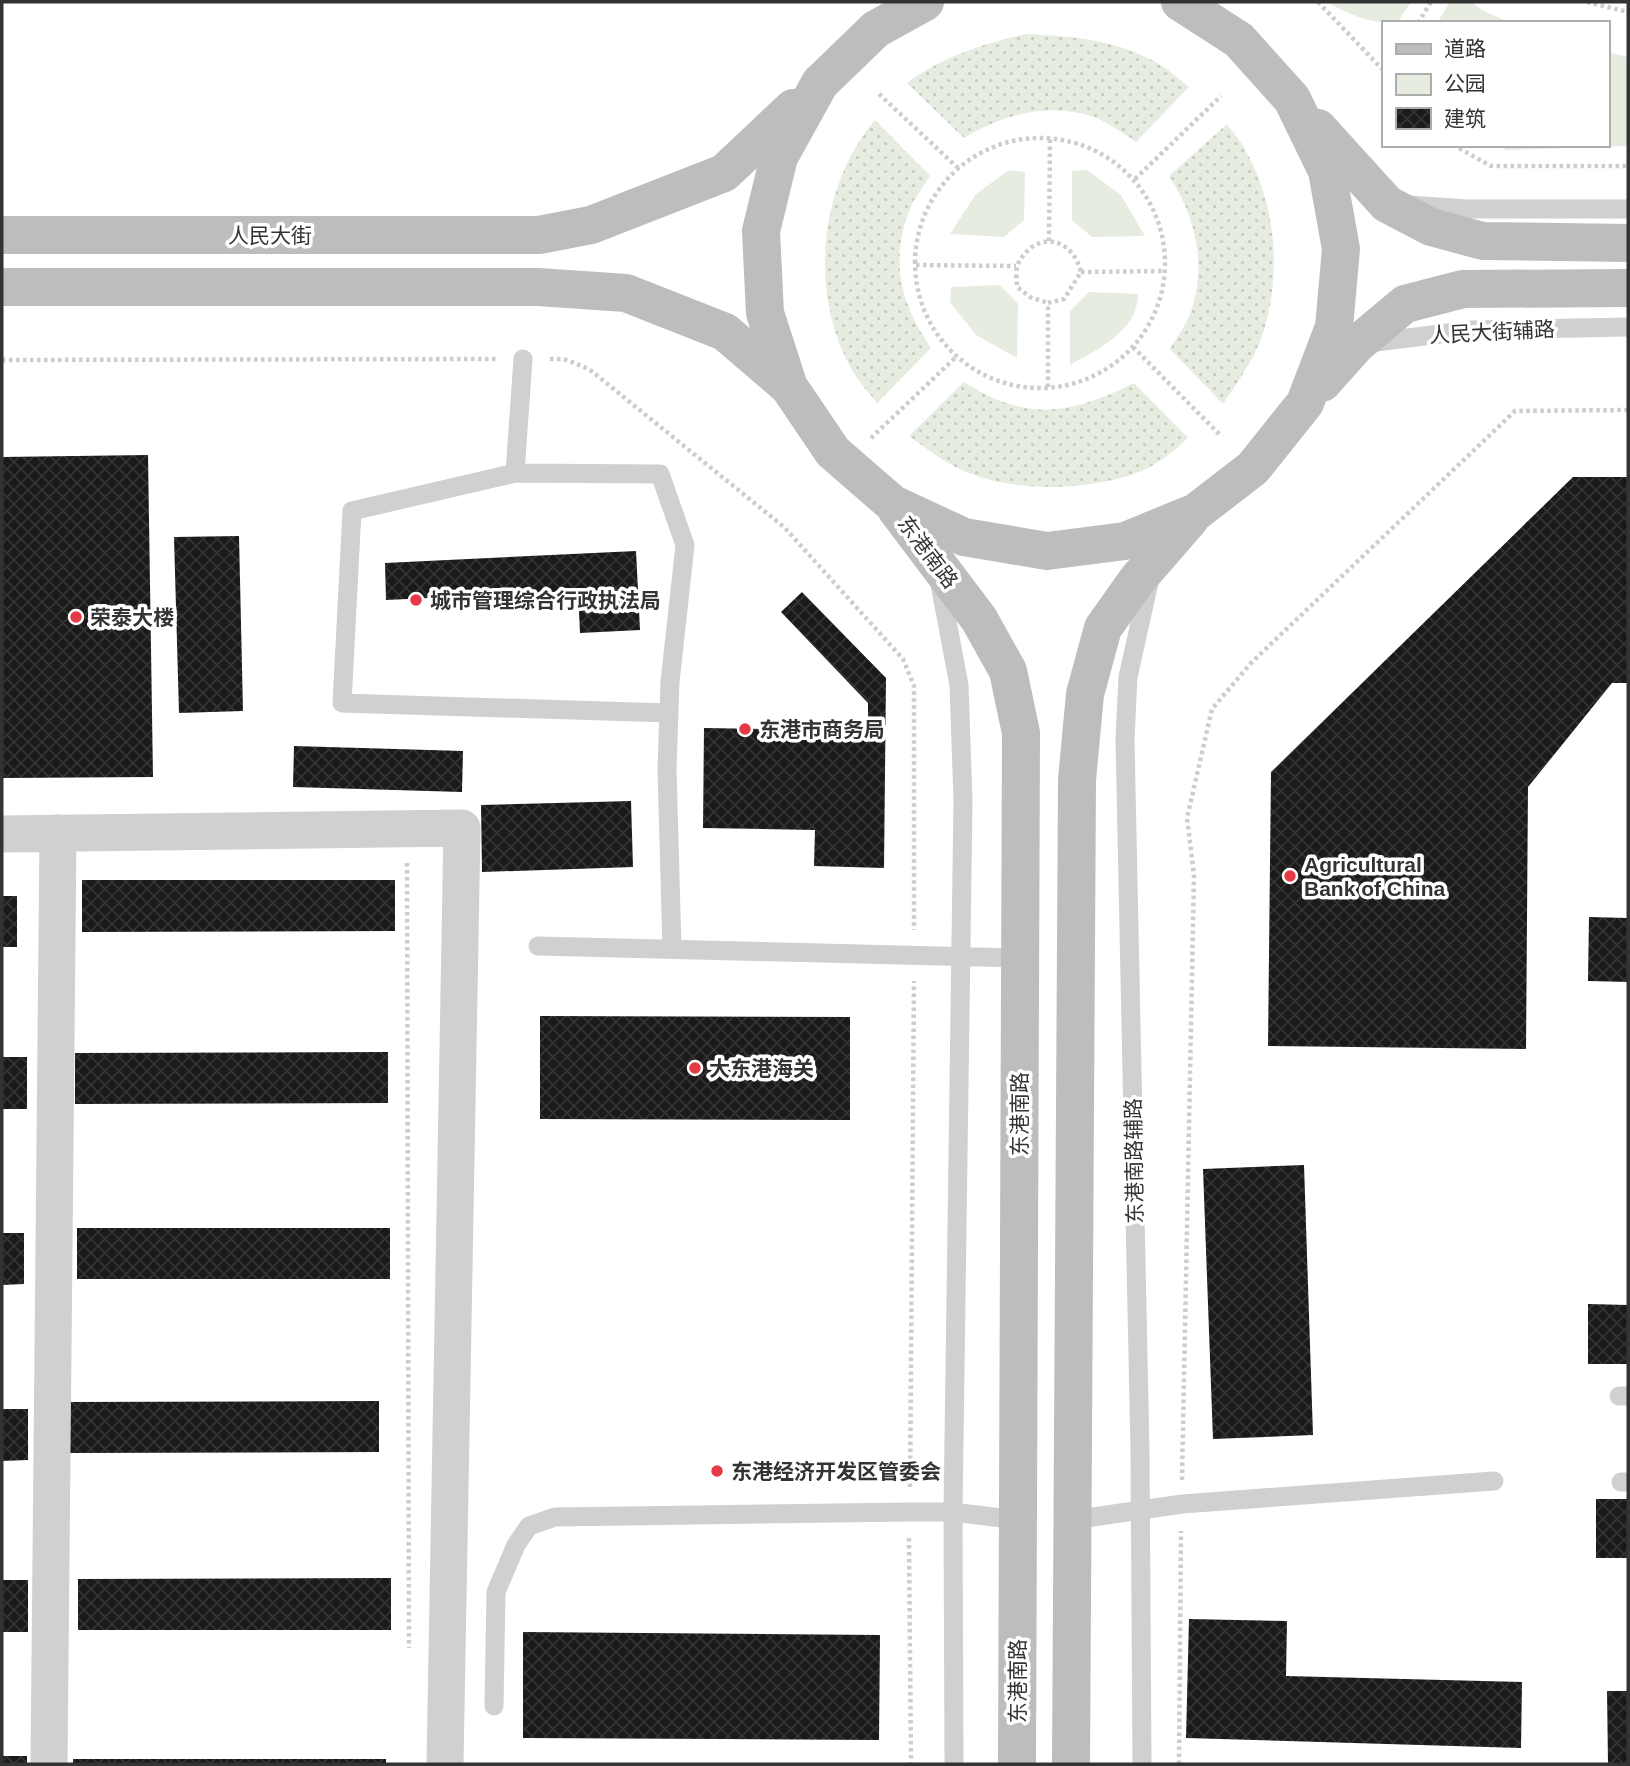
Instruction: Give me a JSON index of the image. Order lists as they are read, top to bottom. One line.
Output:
{"streets":{"main road":["人民大街","东港南路"],"lane":["人民大街辅路","东港南路辅路"]},"places":["城市管理综合行政执法局","荣泰大楼","东港市商务局","Agricultural Bank of China","大东港海关","东港经济开发区管委会"],"legend":["道路","公园","建筑"]}
